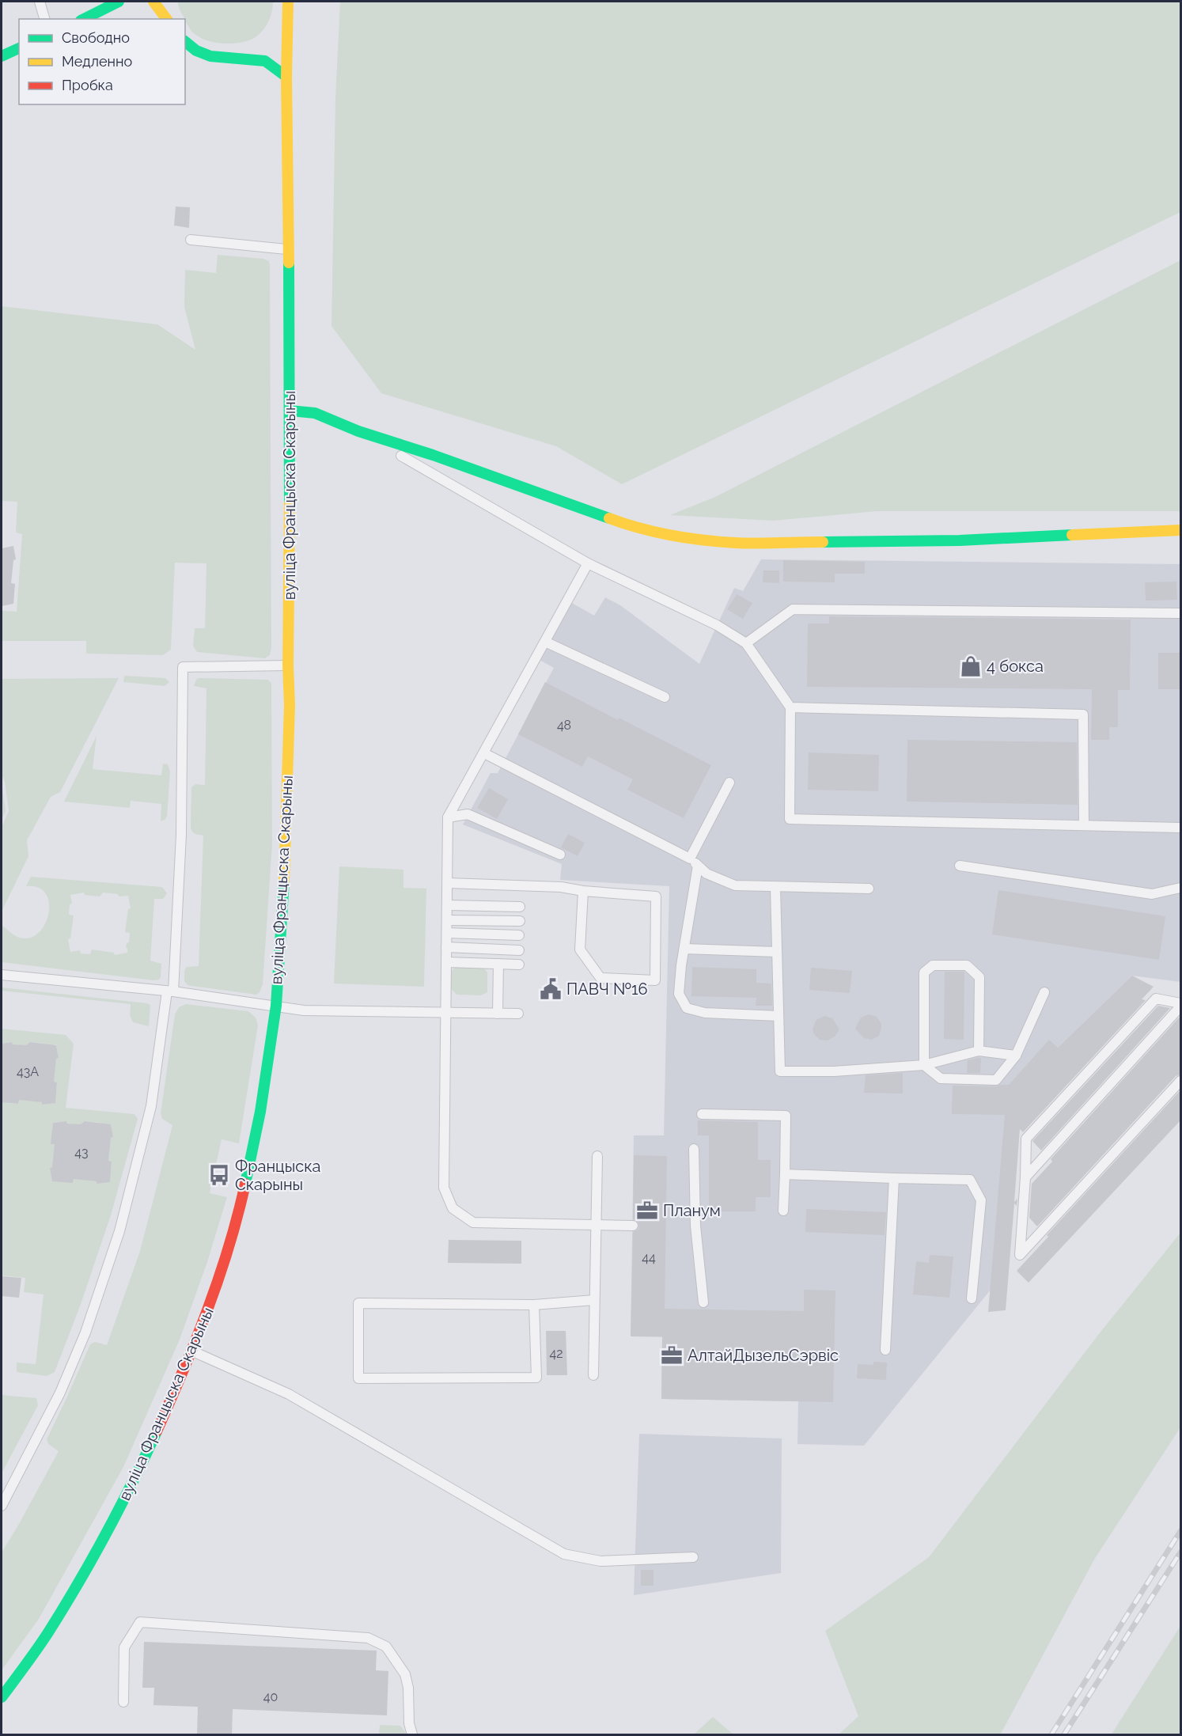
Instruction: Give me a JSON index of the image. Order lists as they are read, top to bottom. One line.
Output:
{"streets":{"main road":["вуліца Францыска Скарыны"]},"places":{"shop":["4 бокса"],"public building":["ПАВЧ №16"],"bus stop":["Францыска Скарыны"],"office":["Планум","АлтайДызельСэрвіс"]},"house_numbers":["48","43А","43","44","42","40"],"legend":["Свободно","Медленно","Пробка"]}
